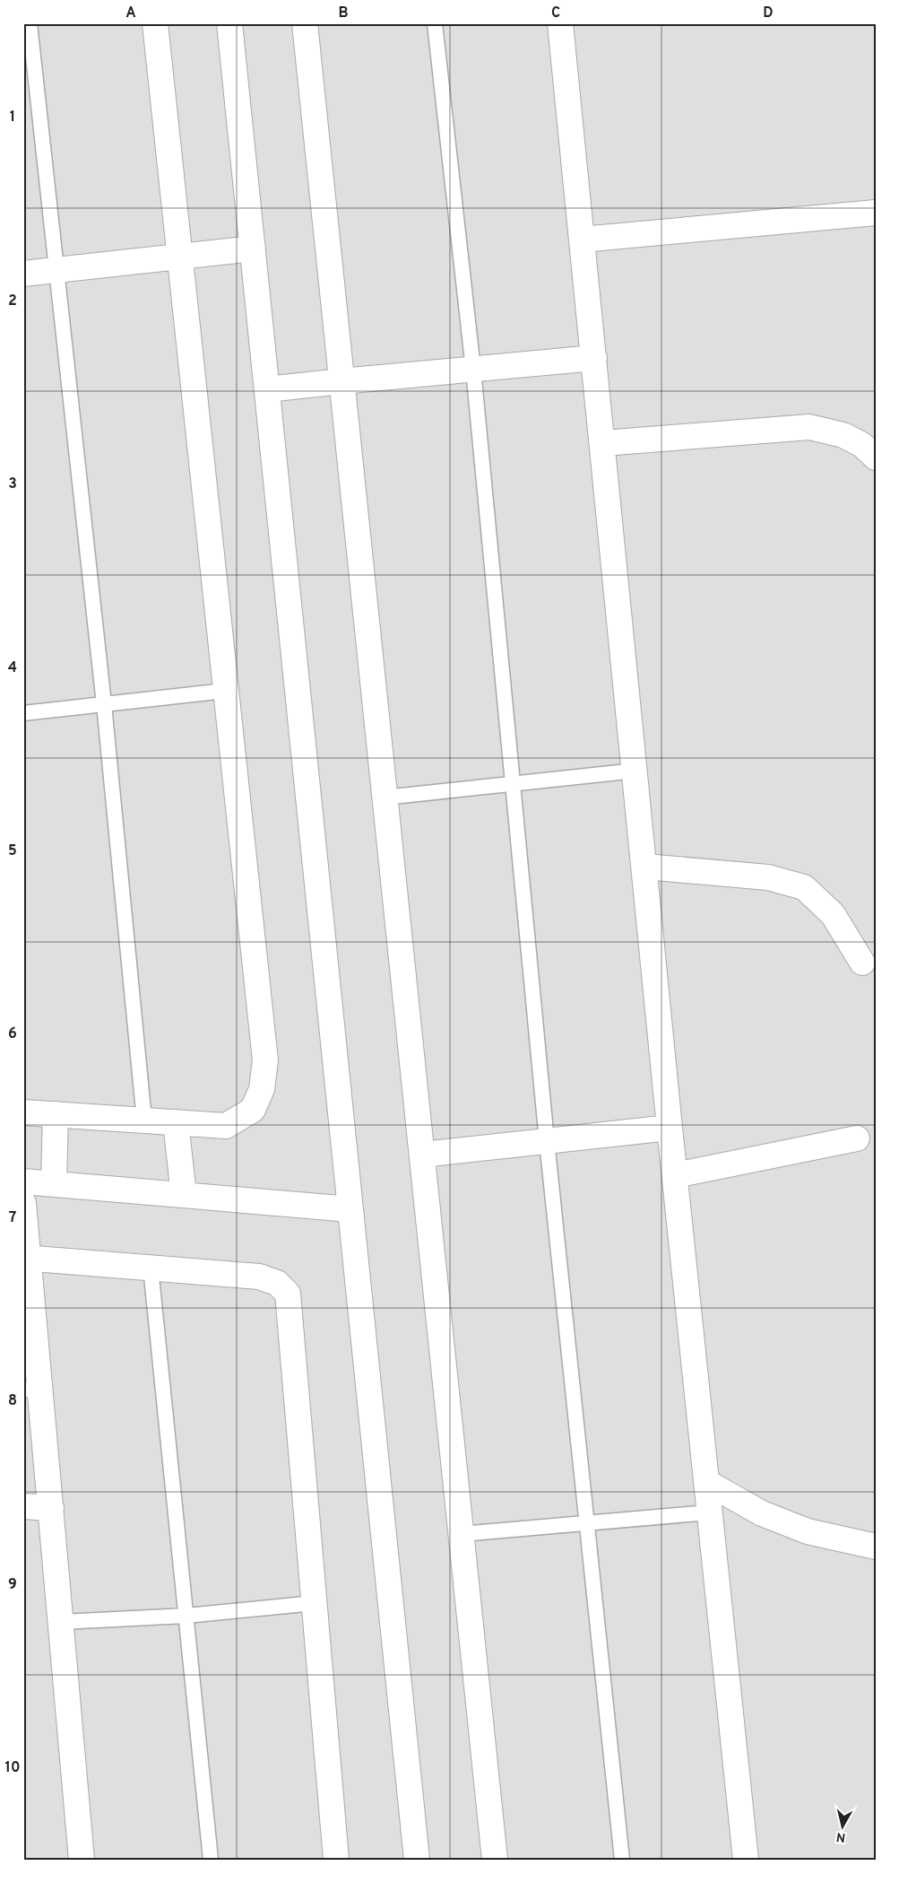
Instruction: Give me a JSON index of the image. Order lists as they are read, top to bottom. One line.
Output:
{"north":"bottom","grid":{"columns":["A","B","C","D"],"rows":["1","2","3","4","5","6","7","8","9","10"]}}
